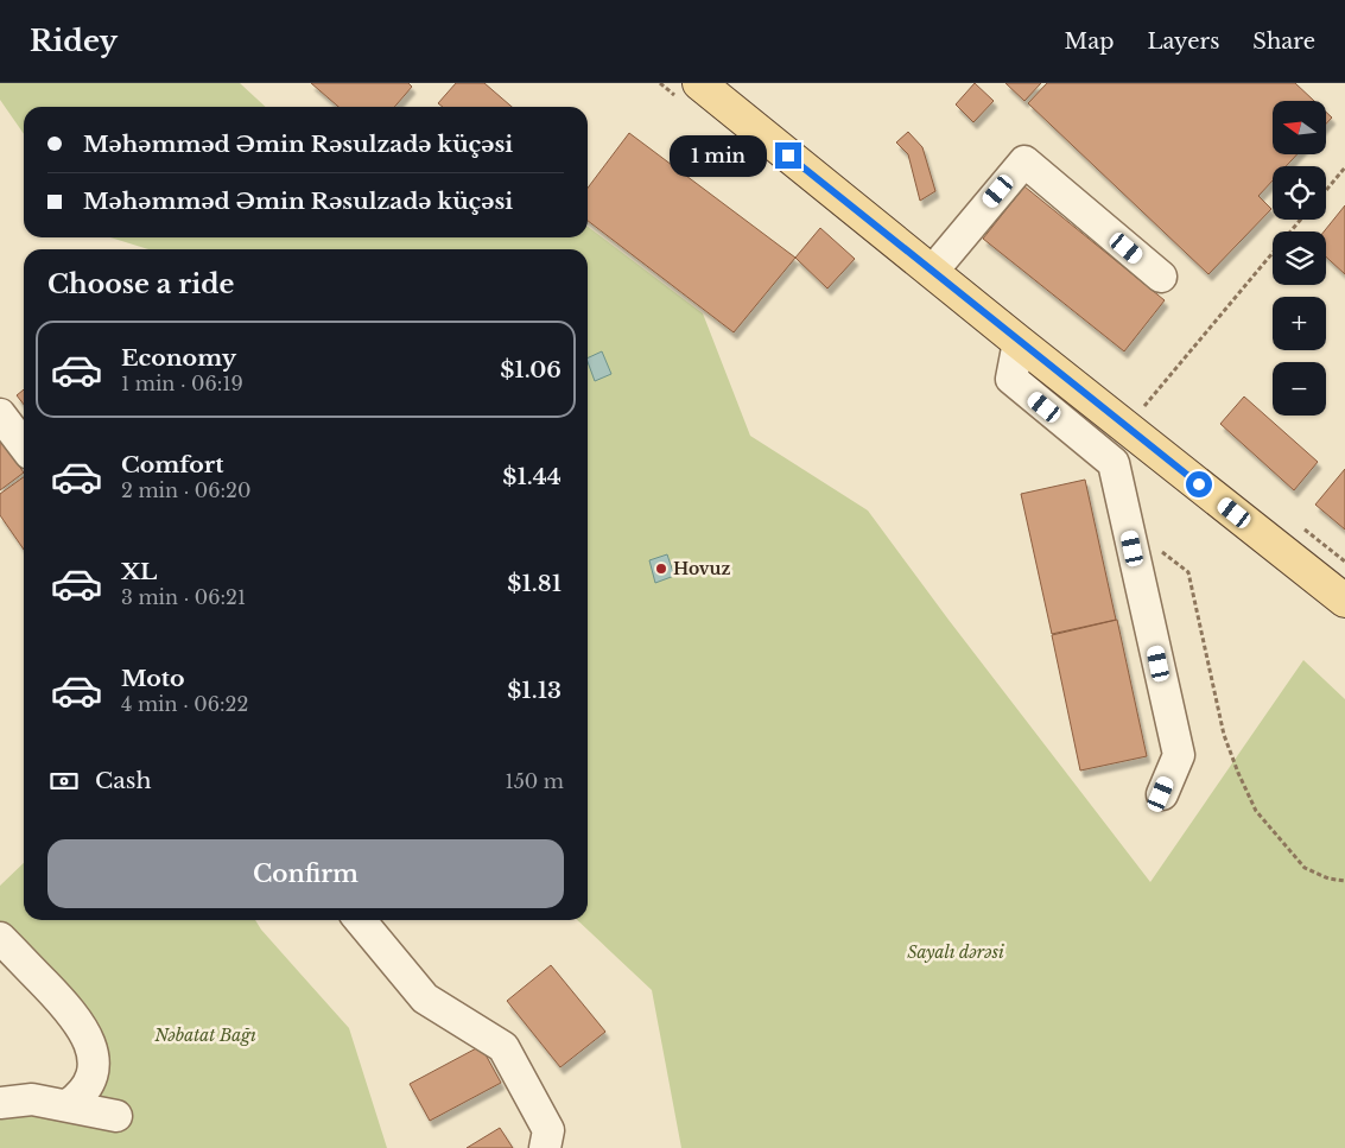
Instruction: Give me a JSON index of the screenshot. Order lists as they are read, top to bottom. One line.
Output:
{"parks":["Sayalı dərəsi","Nəbatat Bağı"],"places":["Hovuz"],"north":"left","page":{"header":"Ridey","nav":["Map","Layers","Share"],"map_buttons":["+","−"],"banner":["Məhəmməd Əmin Rəsulzadə küçəsi","Məhəmməd Əmin Rəsulzadə küçəsi"],"bubble":"1 min","heading":"Choose a ride","list":[{"name":"Economy","note":"1 min · 06:19","value":"$1.06"},{"name":"Comfort","note":"2 min · 06:20","value":"$1.44"},{"name":"XL","note":"3 min · 06:21","value":"$1.81"},{"name":"Moto","note":"4 min · 06:22","value":"$1.13"}],"pay":["Cash","150 m"],"buttons":"Confirm"}}
